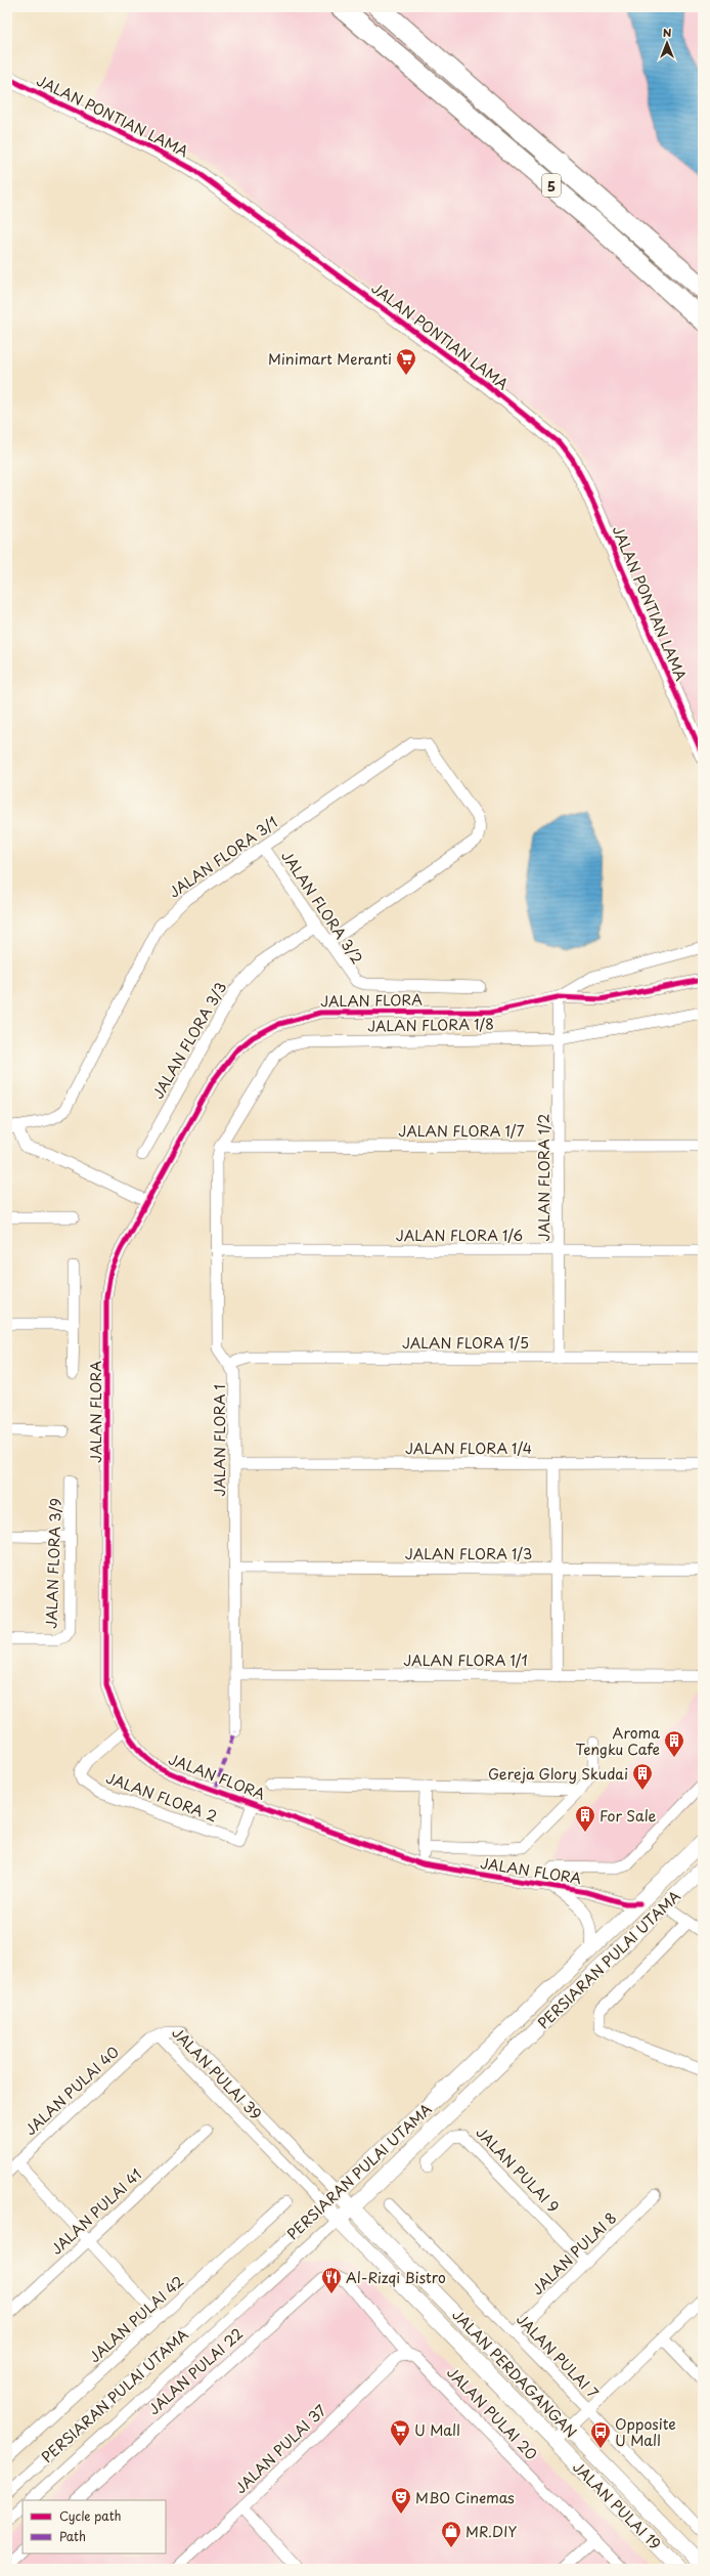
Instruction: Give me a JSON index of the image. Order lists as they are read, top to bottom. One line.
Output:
{"streets":{"highway":["5"],"main road":["JALAN PONTIAN LAMA","PERSIARAN PULAI UTAMA","JALAN PERDAGANGAN","JALAN PULAI 19"],"street":["JALAN FLORA 3/1","JALAN FLORA 3/2","JALAN FLORA","JALAN FLORA 1/8","JALAN FLORA 3/3","JALAN FLORA 1/7","JALAN FLORA 1/2","JALAN FLORA 1/6","JALAN FLORA 1/5","JALAN FLORA 1","JALAN FLORA 1/4","JALAN FLORA 1/3","JALAN FLORA 3/9","JALAN FLORA 1/1","JALAN FLORA 2","JALAN PULAI 39","JALAN PULAI 40","JALAN PULAI 9","JALAN PULAI 41","JALAN PULAI 8","JALAN PULAI 42","JALAN PULAI 7","JALAN PULAI 22","JALAN PULAI 20","JALAN PULAI 37"]},"crossings":[["JALAN FLORA 3/1","JALAN FLORA 3/2"],["JALAN FLORA 3/2","JALAN FLORA 3/3"],["JALAN FLORA","JALAN FLORA 1/2"],["JALAN FLORA","JALAN FLORA 2"],["JALAN FLORA","PERSIARAN PULAI UTAMA"],["JALAN FLORA 1/8","JALAN FLORA 1/2"],["JALAN FLORA 1/8","JALAN FLORA 1"],["JALAN FLORA 1/7","JALAN FLORA 1/2"],["JALAN FLORA 1/7","JALAN FLORA 1"],["JALAN FLORA 1/2","JALAN FLORA 1/6"],["JALAN FLORA 1/2","JALAN FLORA 1/5"],["JALAN FLORA 1/6","JALAN FLORA 1"],["JALAN FLORA 1/5","JALAN FLORA 1"],["JALAN FLORA 1","JALAN FLORA 1/4"],["JALAN FLORA 1","JALAN FLORA 1/3"],["JALAN FLORA 1","JALAN FLORA 1/1"],["PERSIARAN PULAI UTAMA","JALAN PULAI 39"],["PERSIARAN PULAI UTAMA","JALAN PERDAGANGAN"],["JALAN PULAI 39","JALAN PULAI 40"],["JALAN PULAI 39","JALAN PERDAGANGAN"],["JALAN PULAI 9","JALAN PULAI 8"],["JALAN PULAI 8","JALAN PULAI 7"],["JALAN PULAI 22","JALAN PULAI 20"],["JALAN PERDAGANGAN","JALAN PULAI 19"],["JALAN PULAI 20","JALAN PULAI 37"]],"places":{"supermarket":["Minimart Meranti","U Mall"],"building":["Aroma Tengku Cafe","Gereja Glory Skudai","For Sale"],"restaurant":["Al-Rizqi Bistro"],"bus stop":["Opposite U Mall"],"theatre":["MBO Cinemas"],"shop":["MR.DIY"]},"legend":["Cycle path","Path"],"north":"top"}
